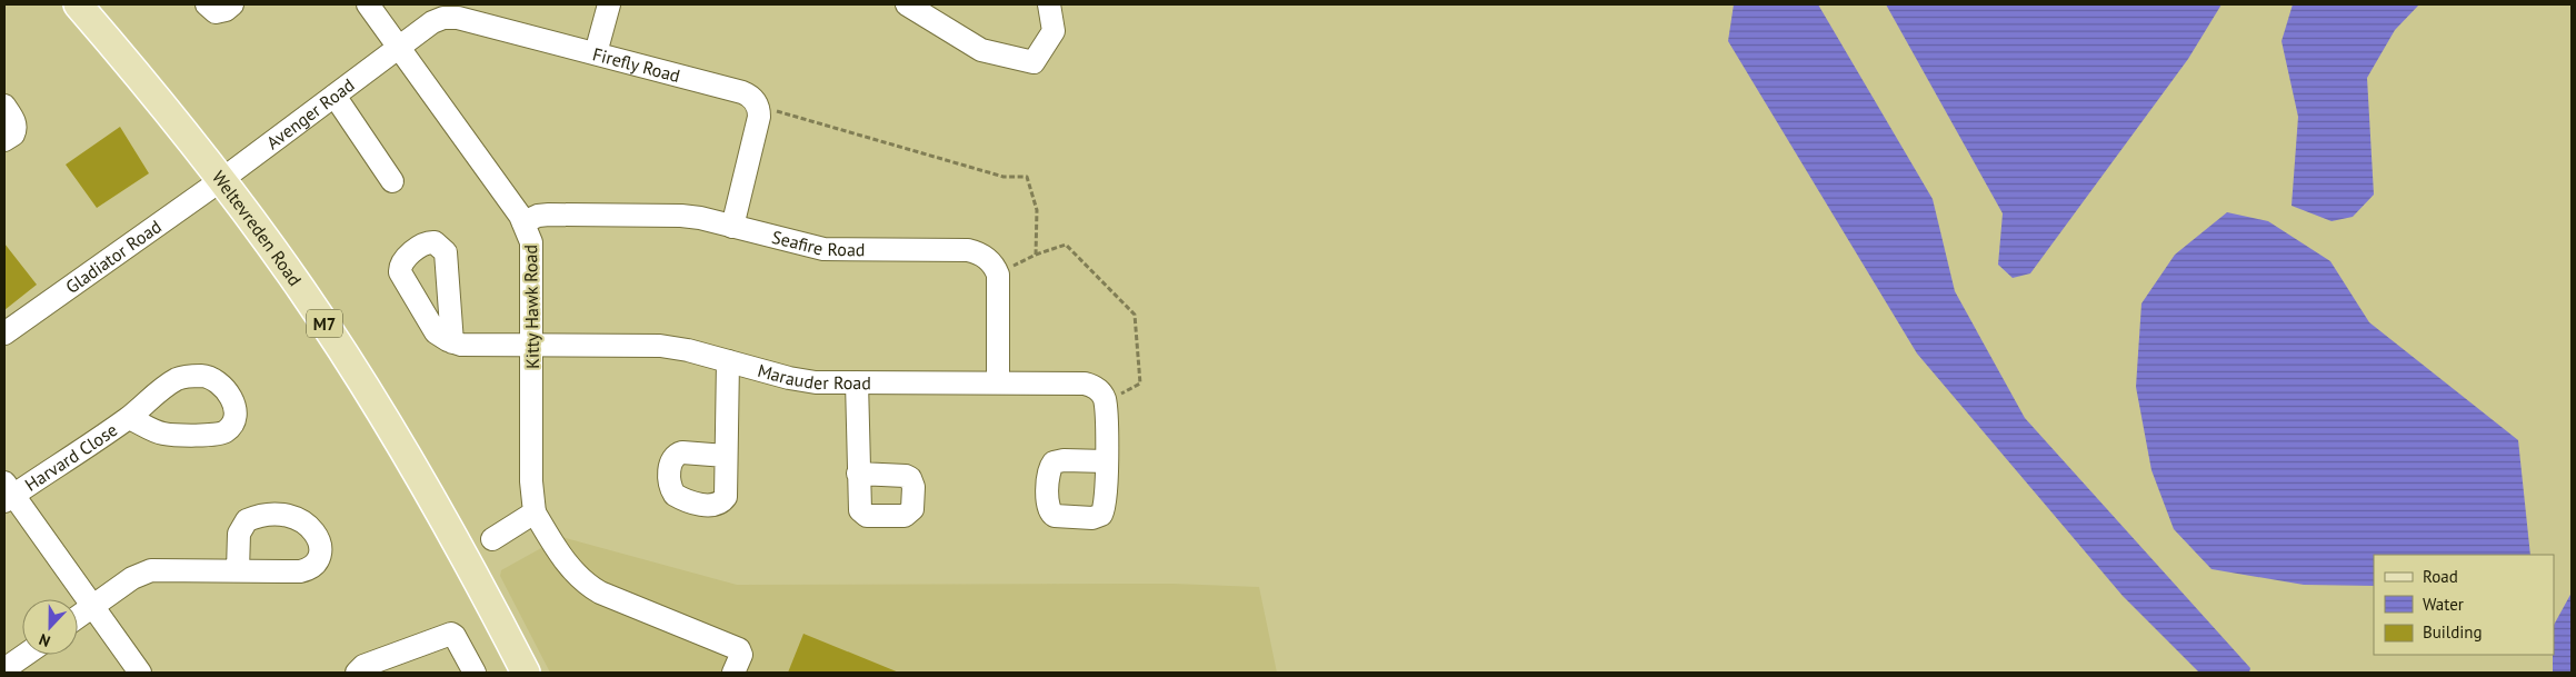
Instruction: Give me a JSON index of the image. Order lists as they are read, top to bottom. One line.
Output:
{"streets":{"main road":["Weltevreden Road","M7"],"street":["Firefly Road","Avenger Road","Seafire Road","Gladiator Road","Kitty Hawk Road","Marauder Road","Harvard Close"]},"crossings":[["Firefly Road","Avenger Road"],["Firefly Road","Kitty Hawk Road"],["Avenger Road","Weltevreden Road"],["Avenger Road","Gladiator Road"],["Avenger Road","Kitty Hawk Road"],["Weltevreden Road","Gladiator Road"],["Seafire Road","Kitty Hawk Road"],["Kitty Hawk Road","Marauder Road"]],"legend":["Road","Water","Building"],"north":"bottom"}
